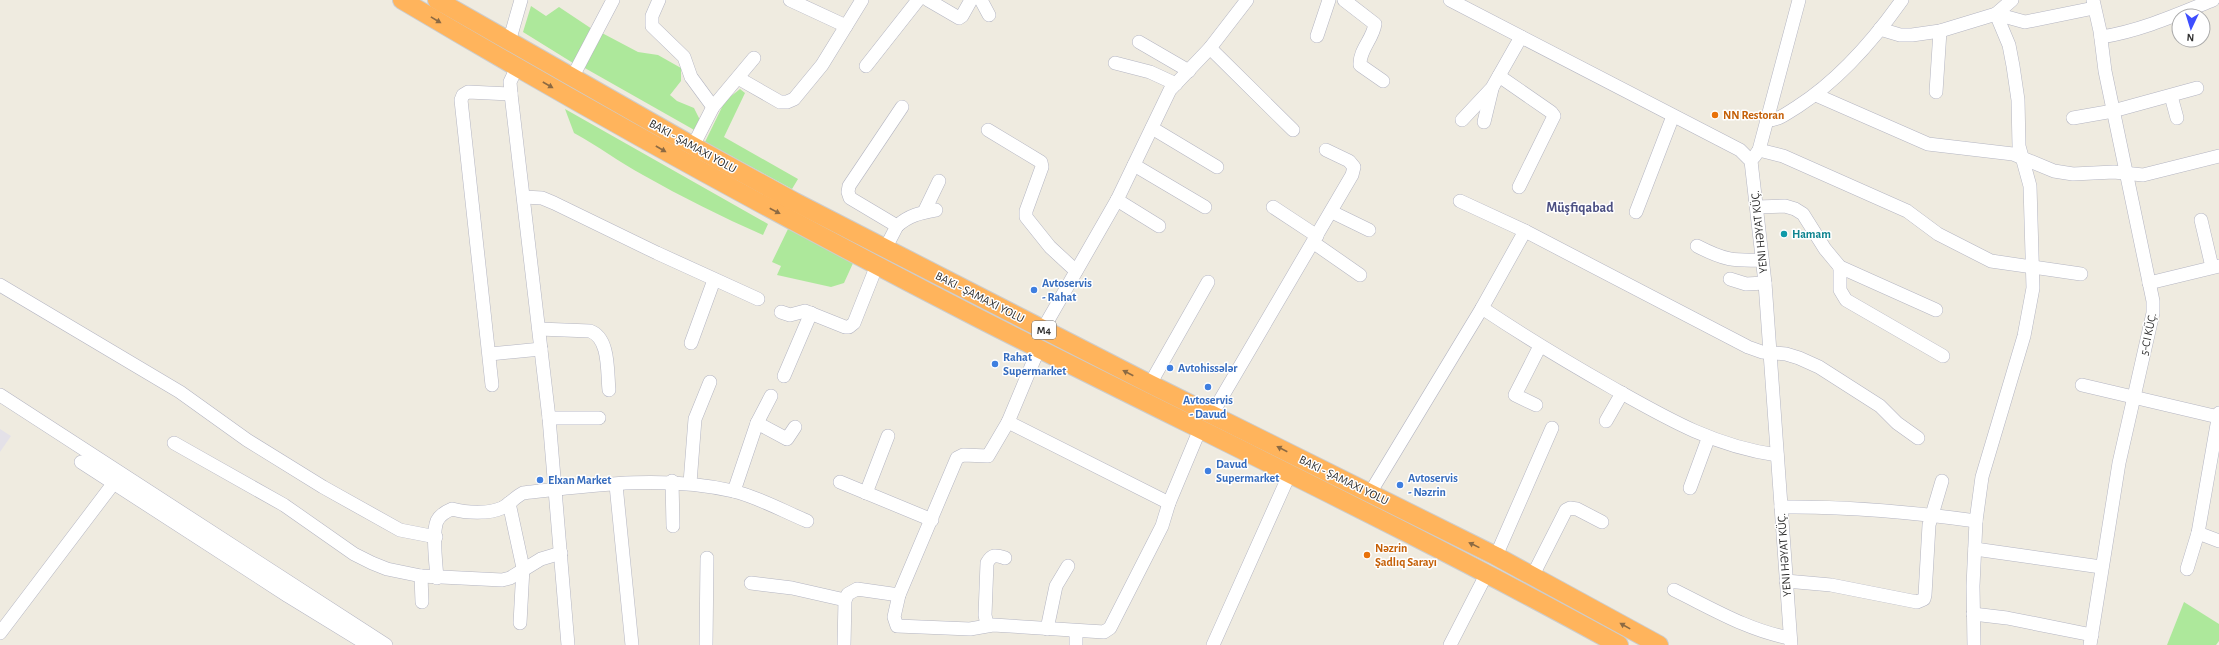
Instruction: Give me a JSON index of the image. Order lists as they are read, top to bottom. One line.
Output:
{"streets":{"highway":["M4"],"street":["YENI HƏYAT KÜÇ.","5-CI KÜÇ."]},"districts":["Müşfiqabad"],"places":["NN Restoran","Hamam","Avtoservis - Rahat","Rahat Supermarket","Avtohissələr","Avtoservis - Davud","Davud Supermarket","Elxan Market","Avtoservis - Nəzrin","Nəzrin Şadlıq Sarayı"],"north":"bottom"}
